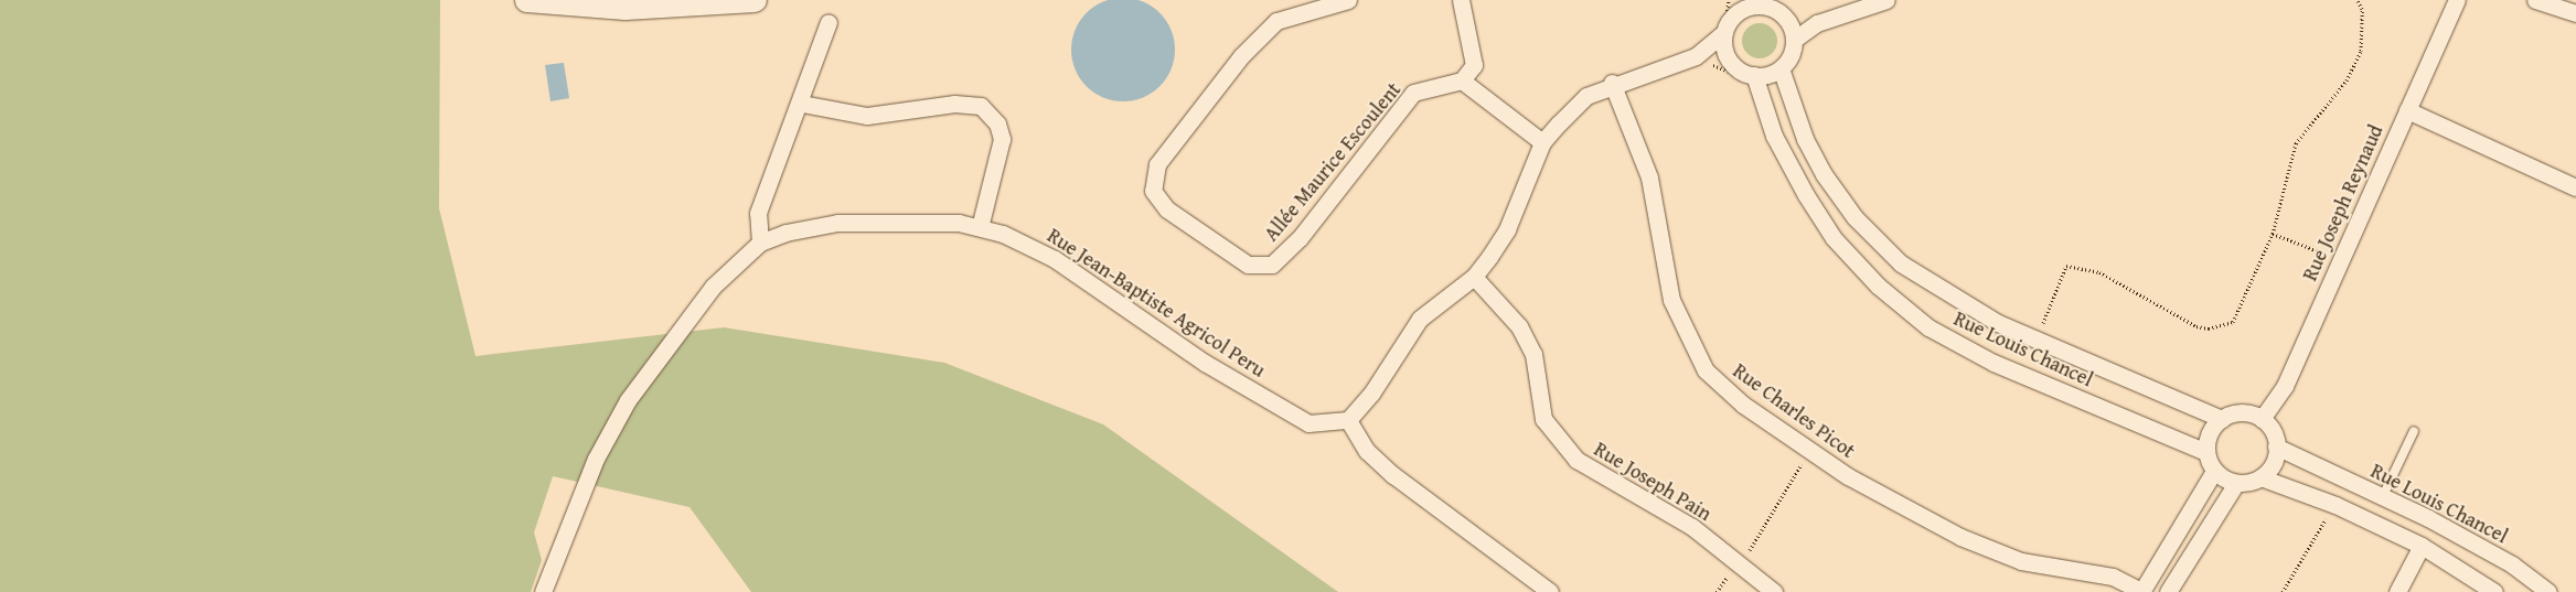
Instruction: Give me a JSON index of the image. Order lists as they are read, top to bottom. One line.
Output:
{"streets":{"street":["Allée Maurice Escoulent","Rue Joseph Reynaud","Rue Jean-Baptiste Agricol Peru","Rue Louis Chancel","Rue Charles Picot","Rue Joseph Pain"]},"crossings":[["Rue Joseph Reynaud","Rue Louis Chancel"]]}
